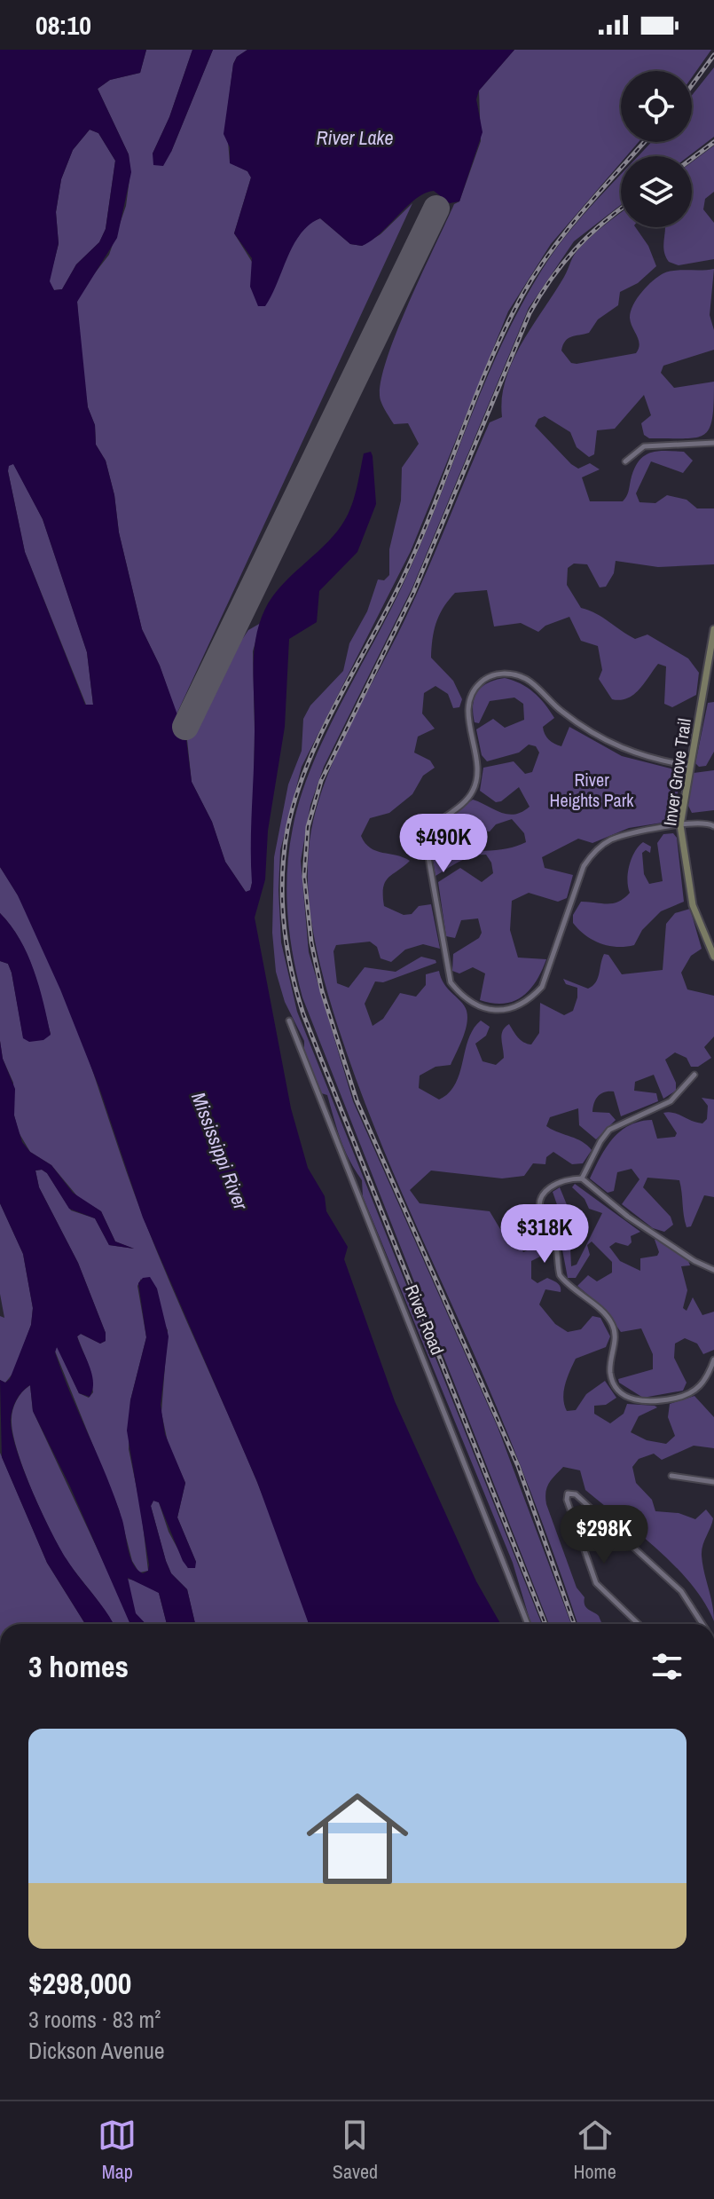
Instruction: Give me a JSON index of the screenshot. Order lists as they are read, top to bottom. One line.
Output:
{"streets":{"street":["Inver Grove Trail","River Road"]},"water":["River Lake","Mississippi River"],"parks":["River Heights Park"],"page":{"status":"08:10","price":["$490K","$318K","$298K"],"heading":"3 homes","list":[{"name":"$298,000","note":"3 rooms · 83 m² · Dickson Avenue"}],"tabs":["Map","Saved","Home"]}}
